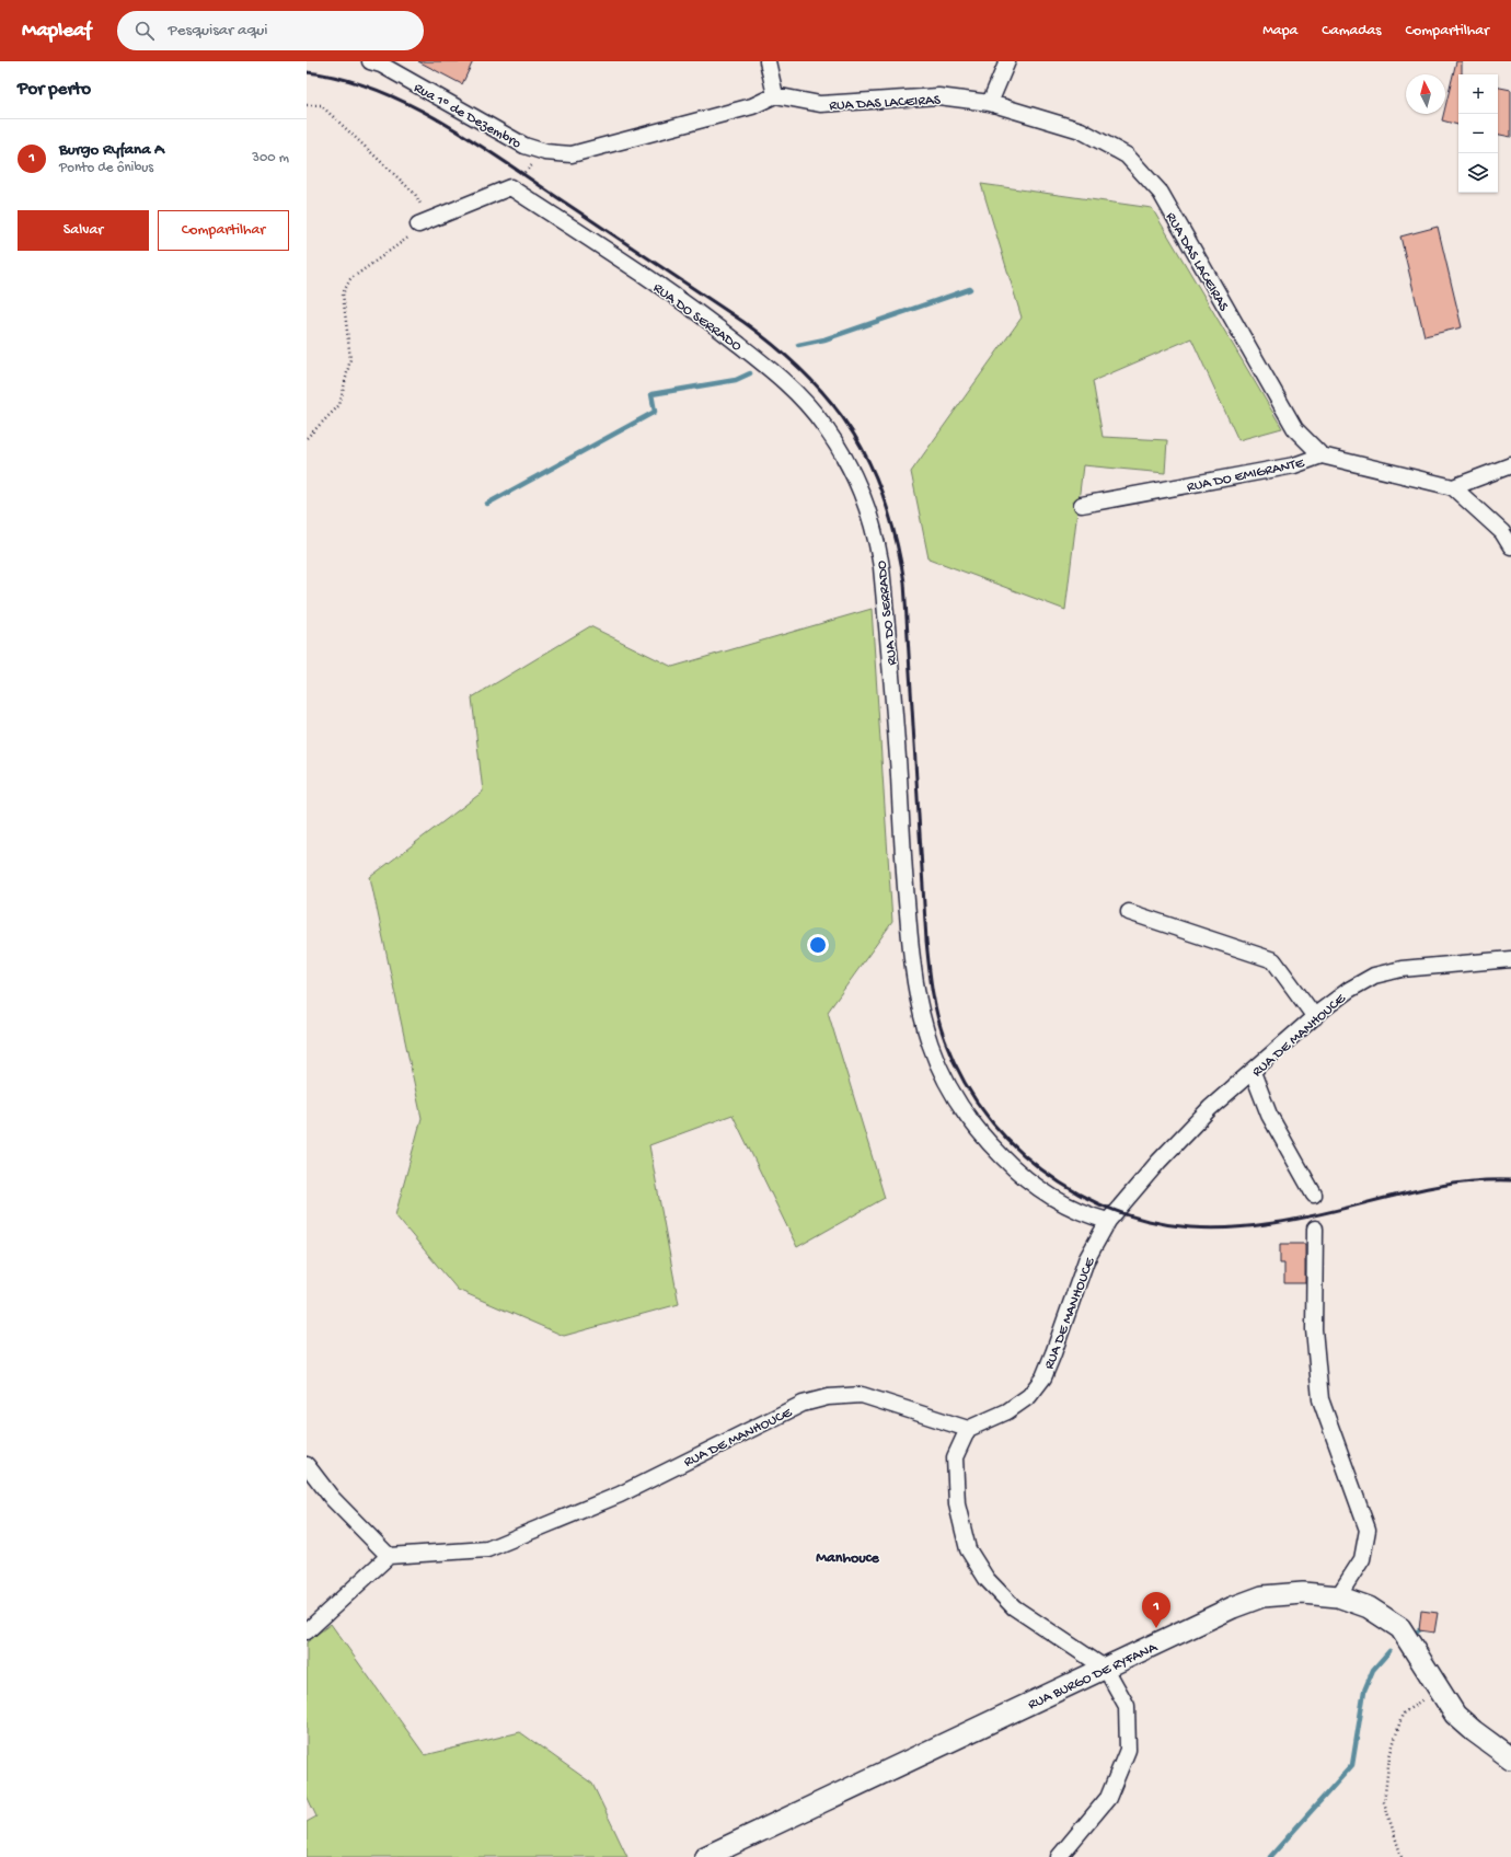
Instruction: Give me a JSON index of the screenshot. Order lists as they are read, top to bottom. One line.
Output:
{"streets":{"main road":["RUA BURGO DE RYFANA"],"street":["RUA DAS LACEIRAS","Rua 1º de Dezembro","RUA DO SERRADO","RUA DO EMIGRANTE","RUA DE MANHOUCE"]},"crossings":[["RUA DAS LACEIRAS","RUA DO EMIGRANTE"],["RUA DO SERRADO","RUA DE MANHOUCE"]],"districts":["Manhouce"],"north":"top","page":{"header":"Mapleaf","search":"Pesquisar aqui","nav":["Mapa","Camadas","Compartilhar"],"heading":"Por perto","map_buttons":["+","−"],"list":[{"mark":"1","name":"Burgo Ryfana A","note":"Ponto de ônibus","value":"300 m"}],"buttons":["Salvar","Compartilhar"],"pins":"1"}}
